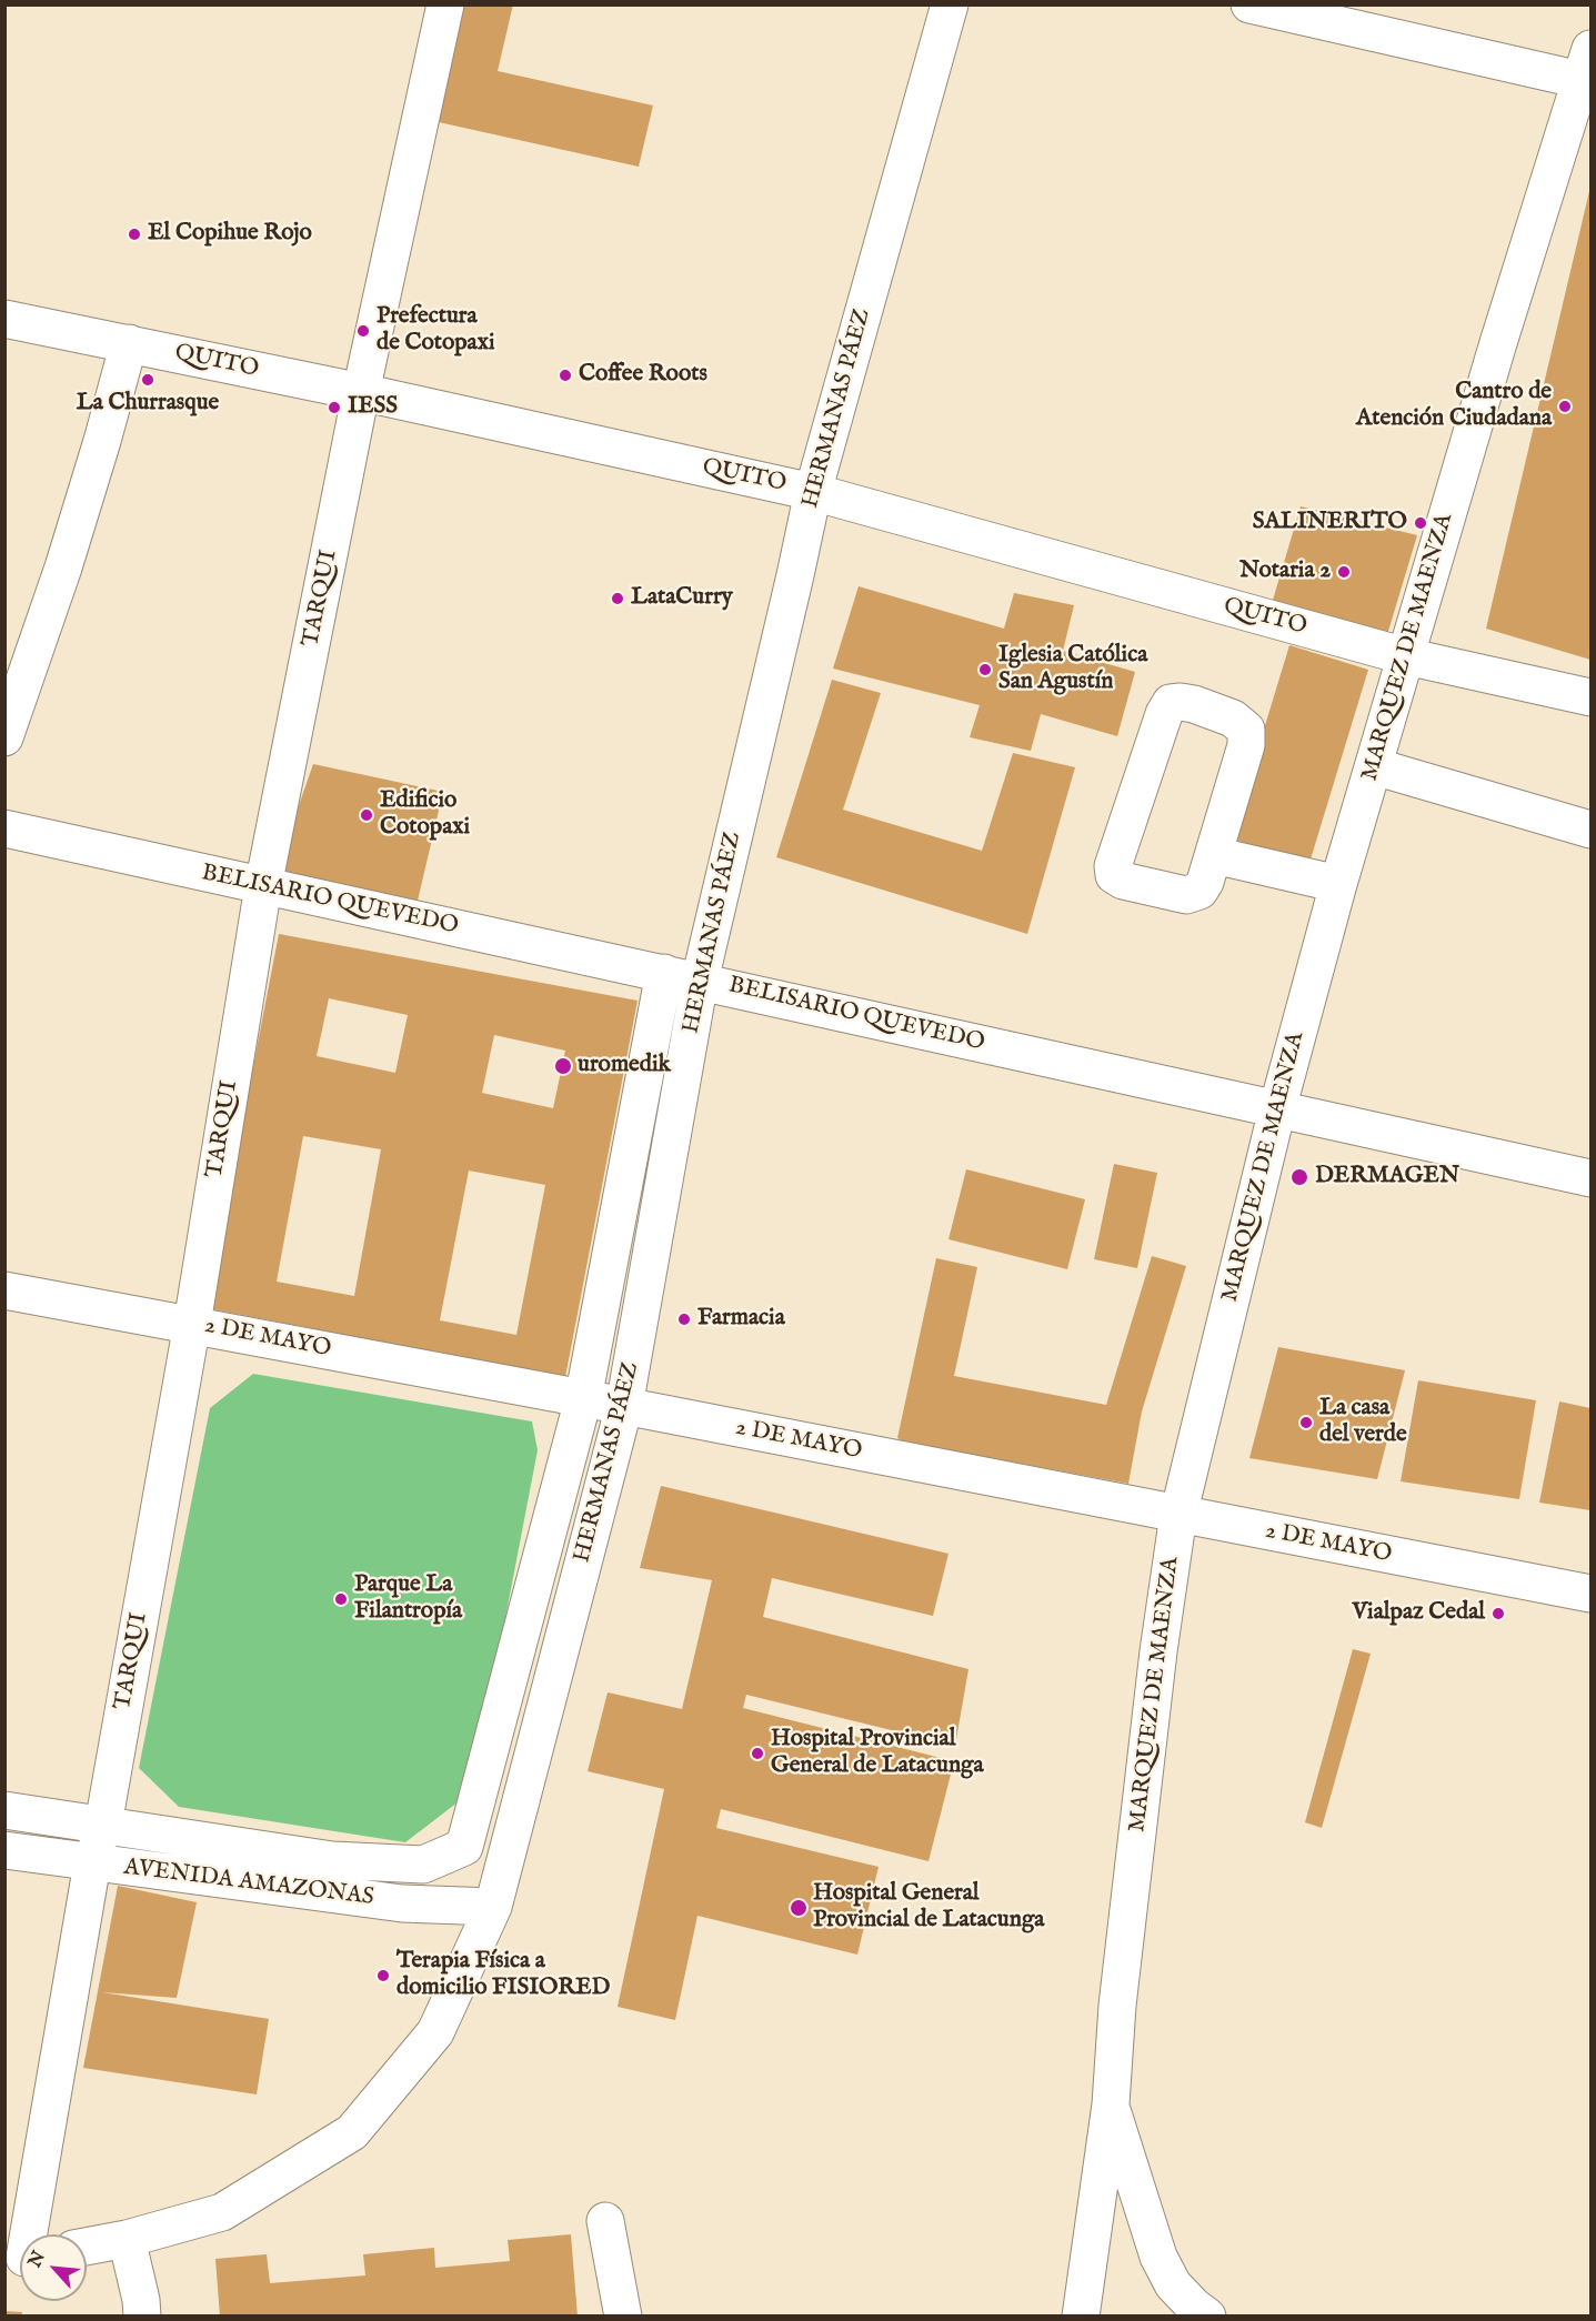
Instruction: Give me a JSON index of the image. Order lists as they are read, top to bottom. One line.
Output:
{"streets":{"street":["QUITO","HERMANAS PÁEZ","TARQUI","MARQUEZ DE MAENZA","BELISARIO QUEVEDO","2 DE MAYO","AVENIDA AMAZONAS"]},"crossings":[["QUITO","HERMANAS PÁEZ"],["QUITO","TARQUI"],["QUITO","MARQUEZ DE MAENZA"],["HERMANAS PÁEZ","BELISARIO QUEVEDO"],["HERMANAS PÁEZ","2 DE MAYO"],["HERMANAS PÁEZ","AVENIDA AMAZONAS"],["TARQUI","BELISARIO QUEVEDO"],["TARQUI","2 DE MAYO"],["TARQUI","AVENIDA AMAZONAS"],["MARQUEZ DE MAENZA","BELISARIO QUEVEDO"],["MARQUEZ DE MAENZA","2 DE MAYO"]],"places":["El Copihue Rojo","Prefectura de Cotopaxi","Coffee Roots","La Churrasque","Cantro de Atención Ciudadana","IESS","SALINERITO","Notaria 2","LataCurry","Iglesia Católica San Agustín","Edificio Cotopaxi","uromedik","DERMAGEN","Farmacia","La casa del verde","Parque La Filantropía","Vialpaz Cedal","Hospital Provincial General de Latacunga","Hospital General Provincial de Latacunga","Terapia Física a domicilio FISIORED"],"north":"top left"}
